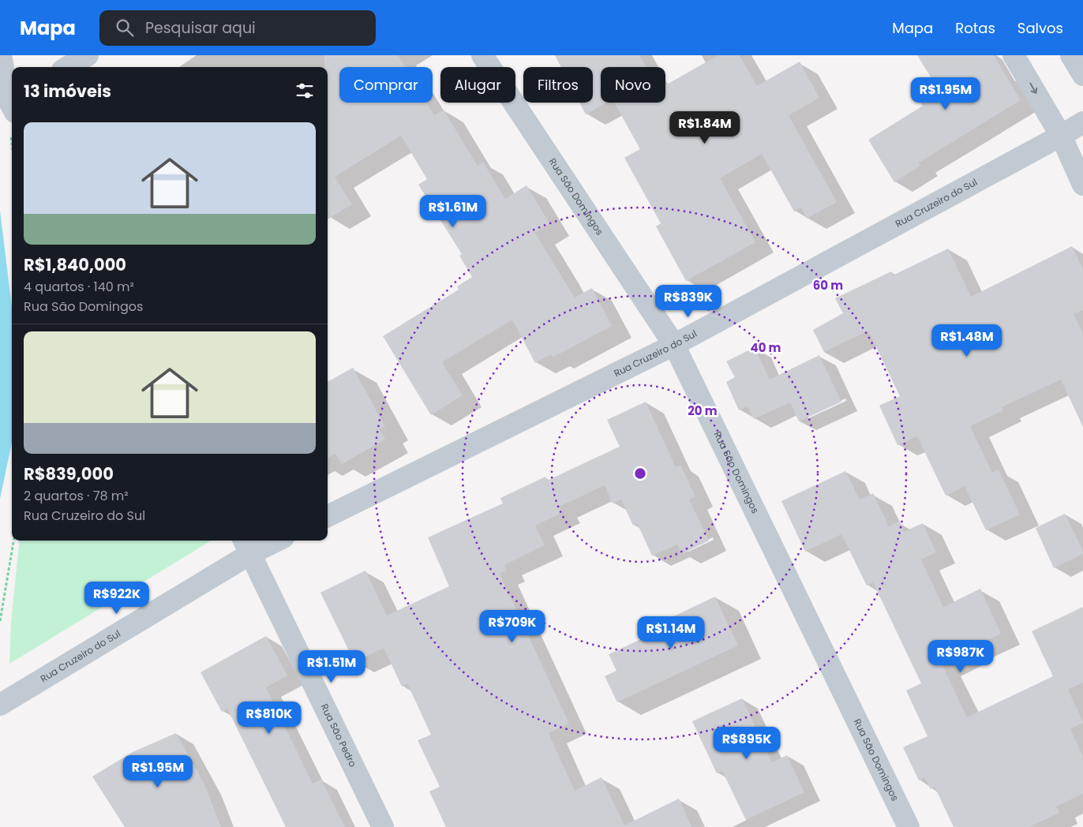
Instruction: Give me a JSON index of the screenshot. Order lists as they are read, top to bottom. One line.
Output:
{"streets":{"street":["Rua São Domingos","Rua Cruzeiro do Sul","Rua São Pedro"]},"crossings":[["Rua São Domingos","Rua Cruzeiro do Sul"],["Rua Cruzeiro do Sul","Rua São Pedro"]],"page":{"header":"Mapa","search":"Pesquisar aqui","nav":["Mapa","Rotas","Salvos"],"chip":["Comprar","Alugar","Filtros","Novo"],"heading":"13 imóveis","price":["R$1.95M","R$1.84M","R$1.61M","R$839K","R$1.48M","R$922K","R$709K","R$1.14M","R$987K","R$1.51M","R$810K","R$895K","R$1.95M"],"list":[{"name":"R$1,840,000","note":"4 quartos · 140 m² · Rua São Domingos"},{"name":"R$839,000","note":"2 quartos · 78 m² · Rua Cruzeiro do Sul"}]},"rings":["60 m","40 m","20 m"]}
